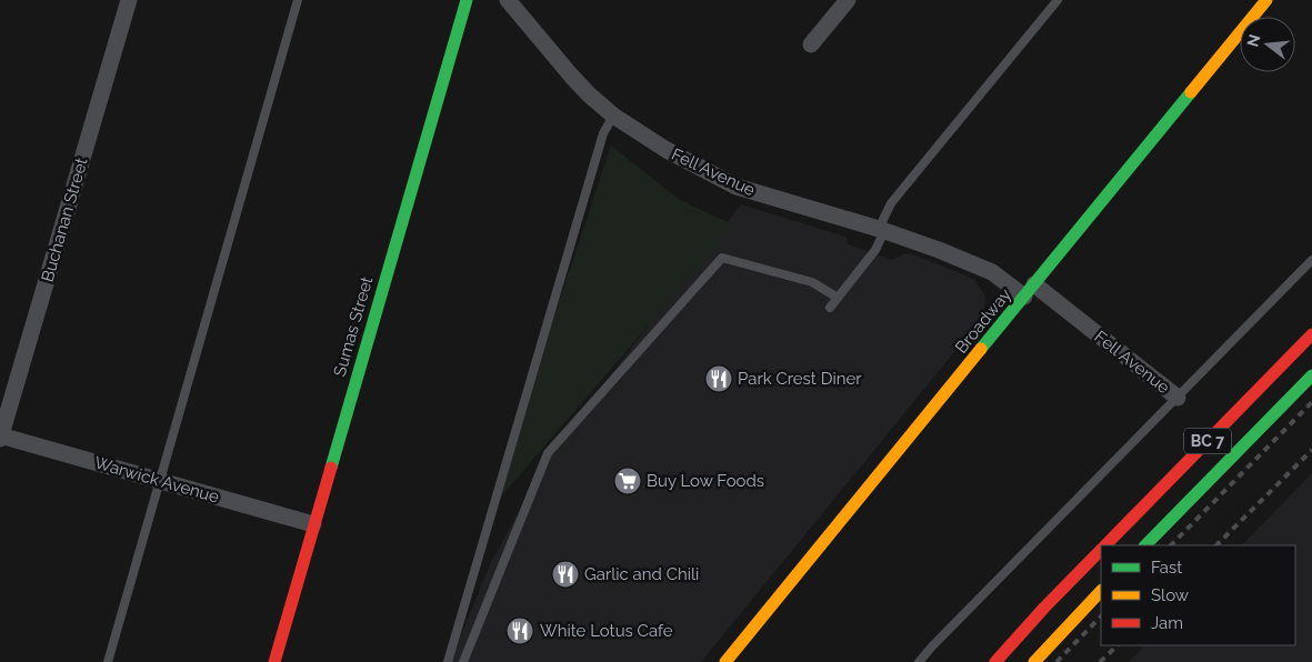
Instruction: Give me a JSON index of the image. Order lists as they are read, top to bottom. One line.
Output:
{"streets":{"street":["Fell Avenue","Buchanan Street","Broadway","Sumas Street","BC 7","Warwick Avenue"]},"crossings":[["Fell Avenue","Broadway"],["Buchanan Street","Warwick Avenue"],["Sumas Street","Warwick Avenue"]],"places":{"restaurant":["Park Crest Diner","Garlic and Chili","White Lotus Cafe"],"supermarket":["Buy Low Foods"]},"legend":["Fast","Slow","Jam"],"north":"left"}
